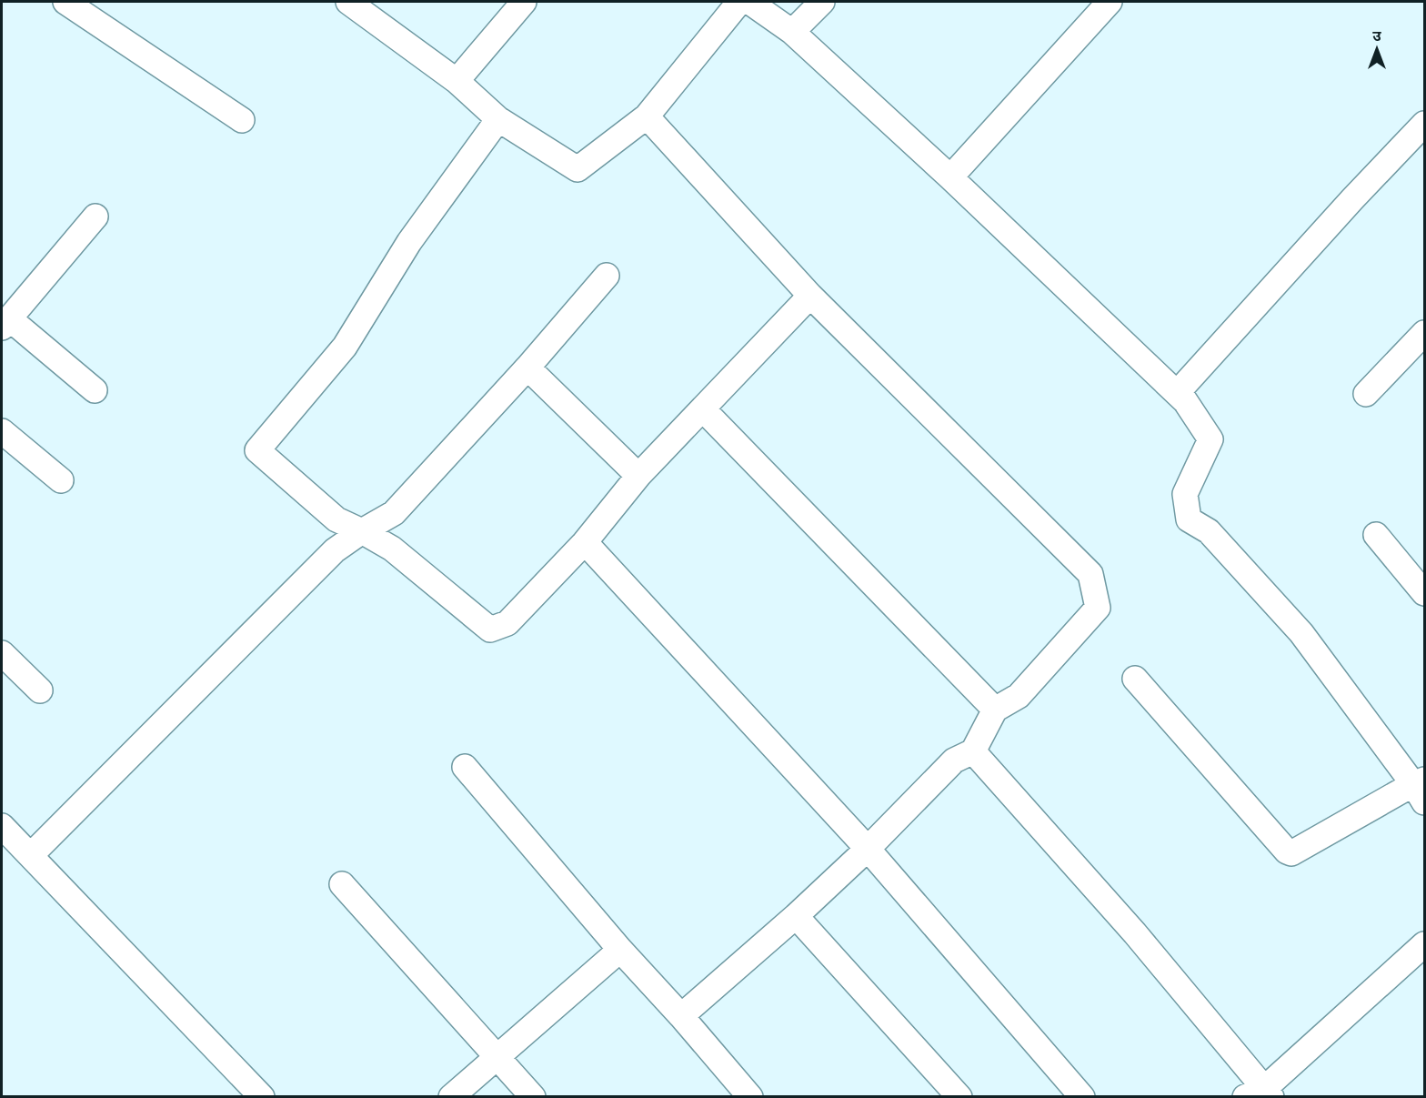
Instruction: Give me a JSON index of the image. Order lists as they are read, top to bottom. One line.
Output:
{"north":"top"}
